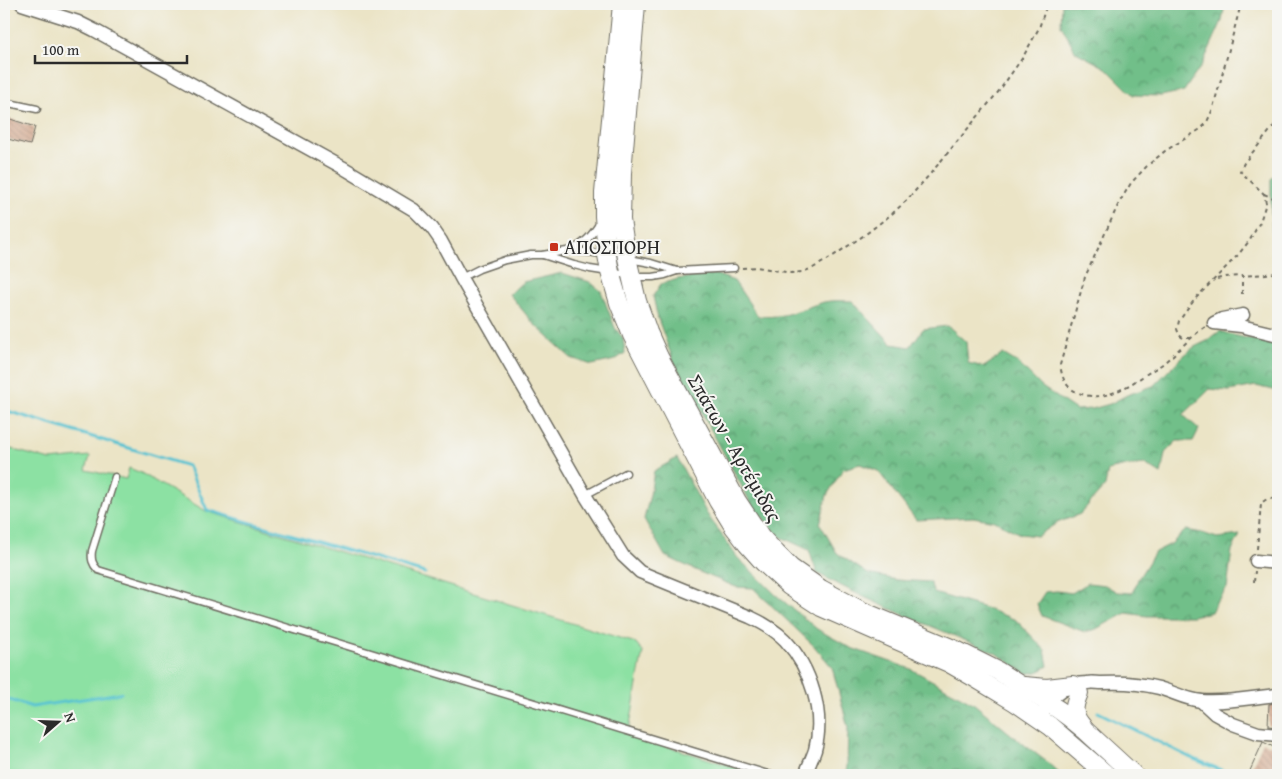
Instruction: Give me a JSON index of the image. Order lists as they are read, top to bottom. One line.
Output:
{"streets":{"main road":["Σπάτων - Αρτέμιδας"]},"places":{"transit":["ΑΠΟΣΠΟΡΗ"]},"scale_bar":"100 m","north":"right"}
